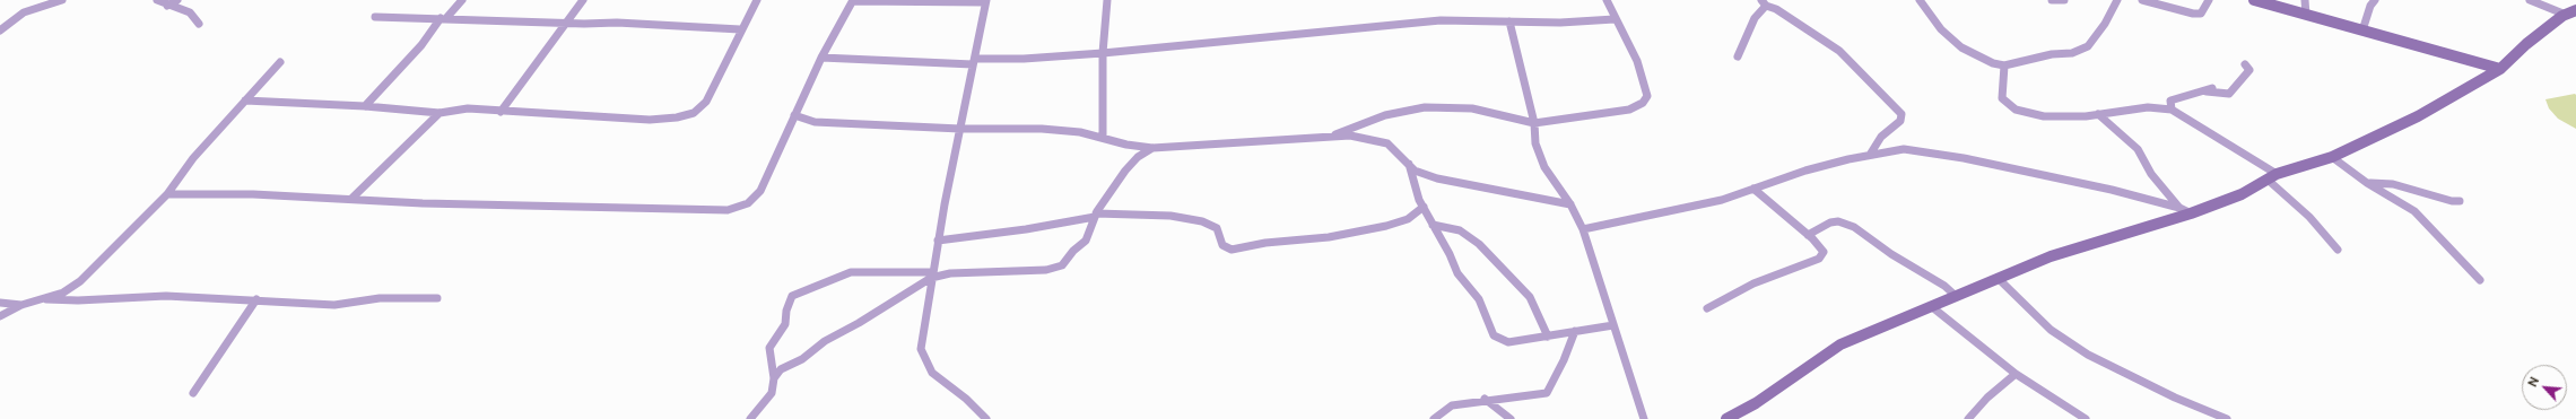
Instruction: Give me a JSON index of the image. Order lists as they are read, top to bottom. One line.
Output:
{"north":"top left"}
